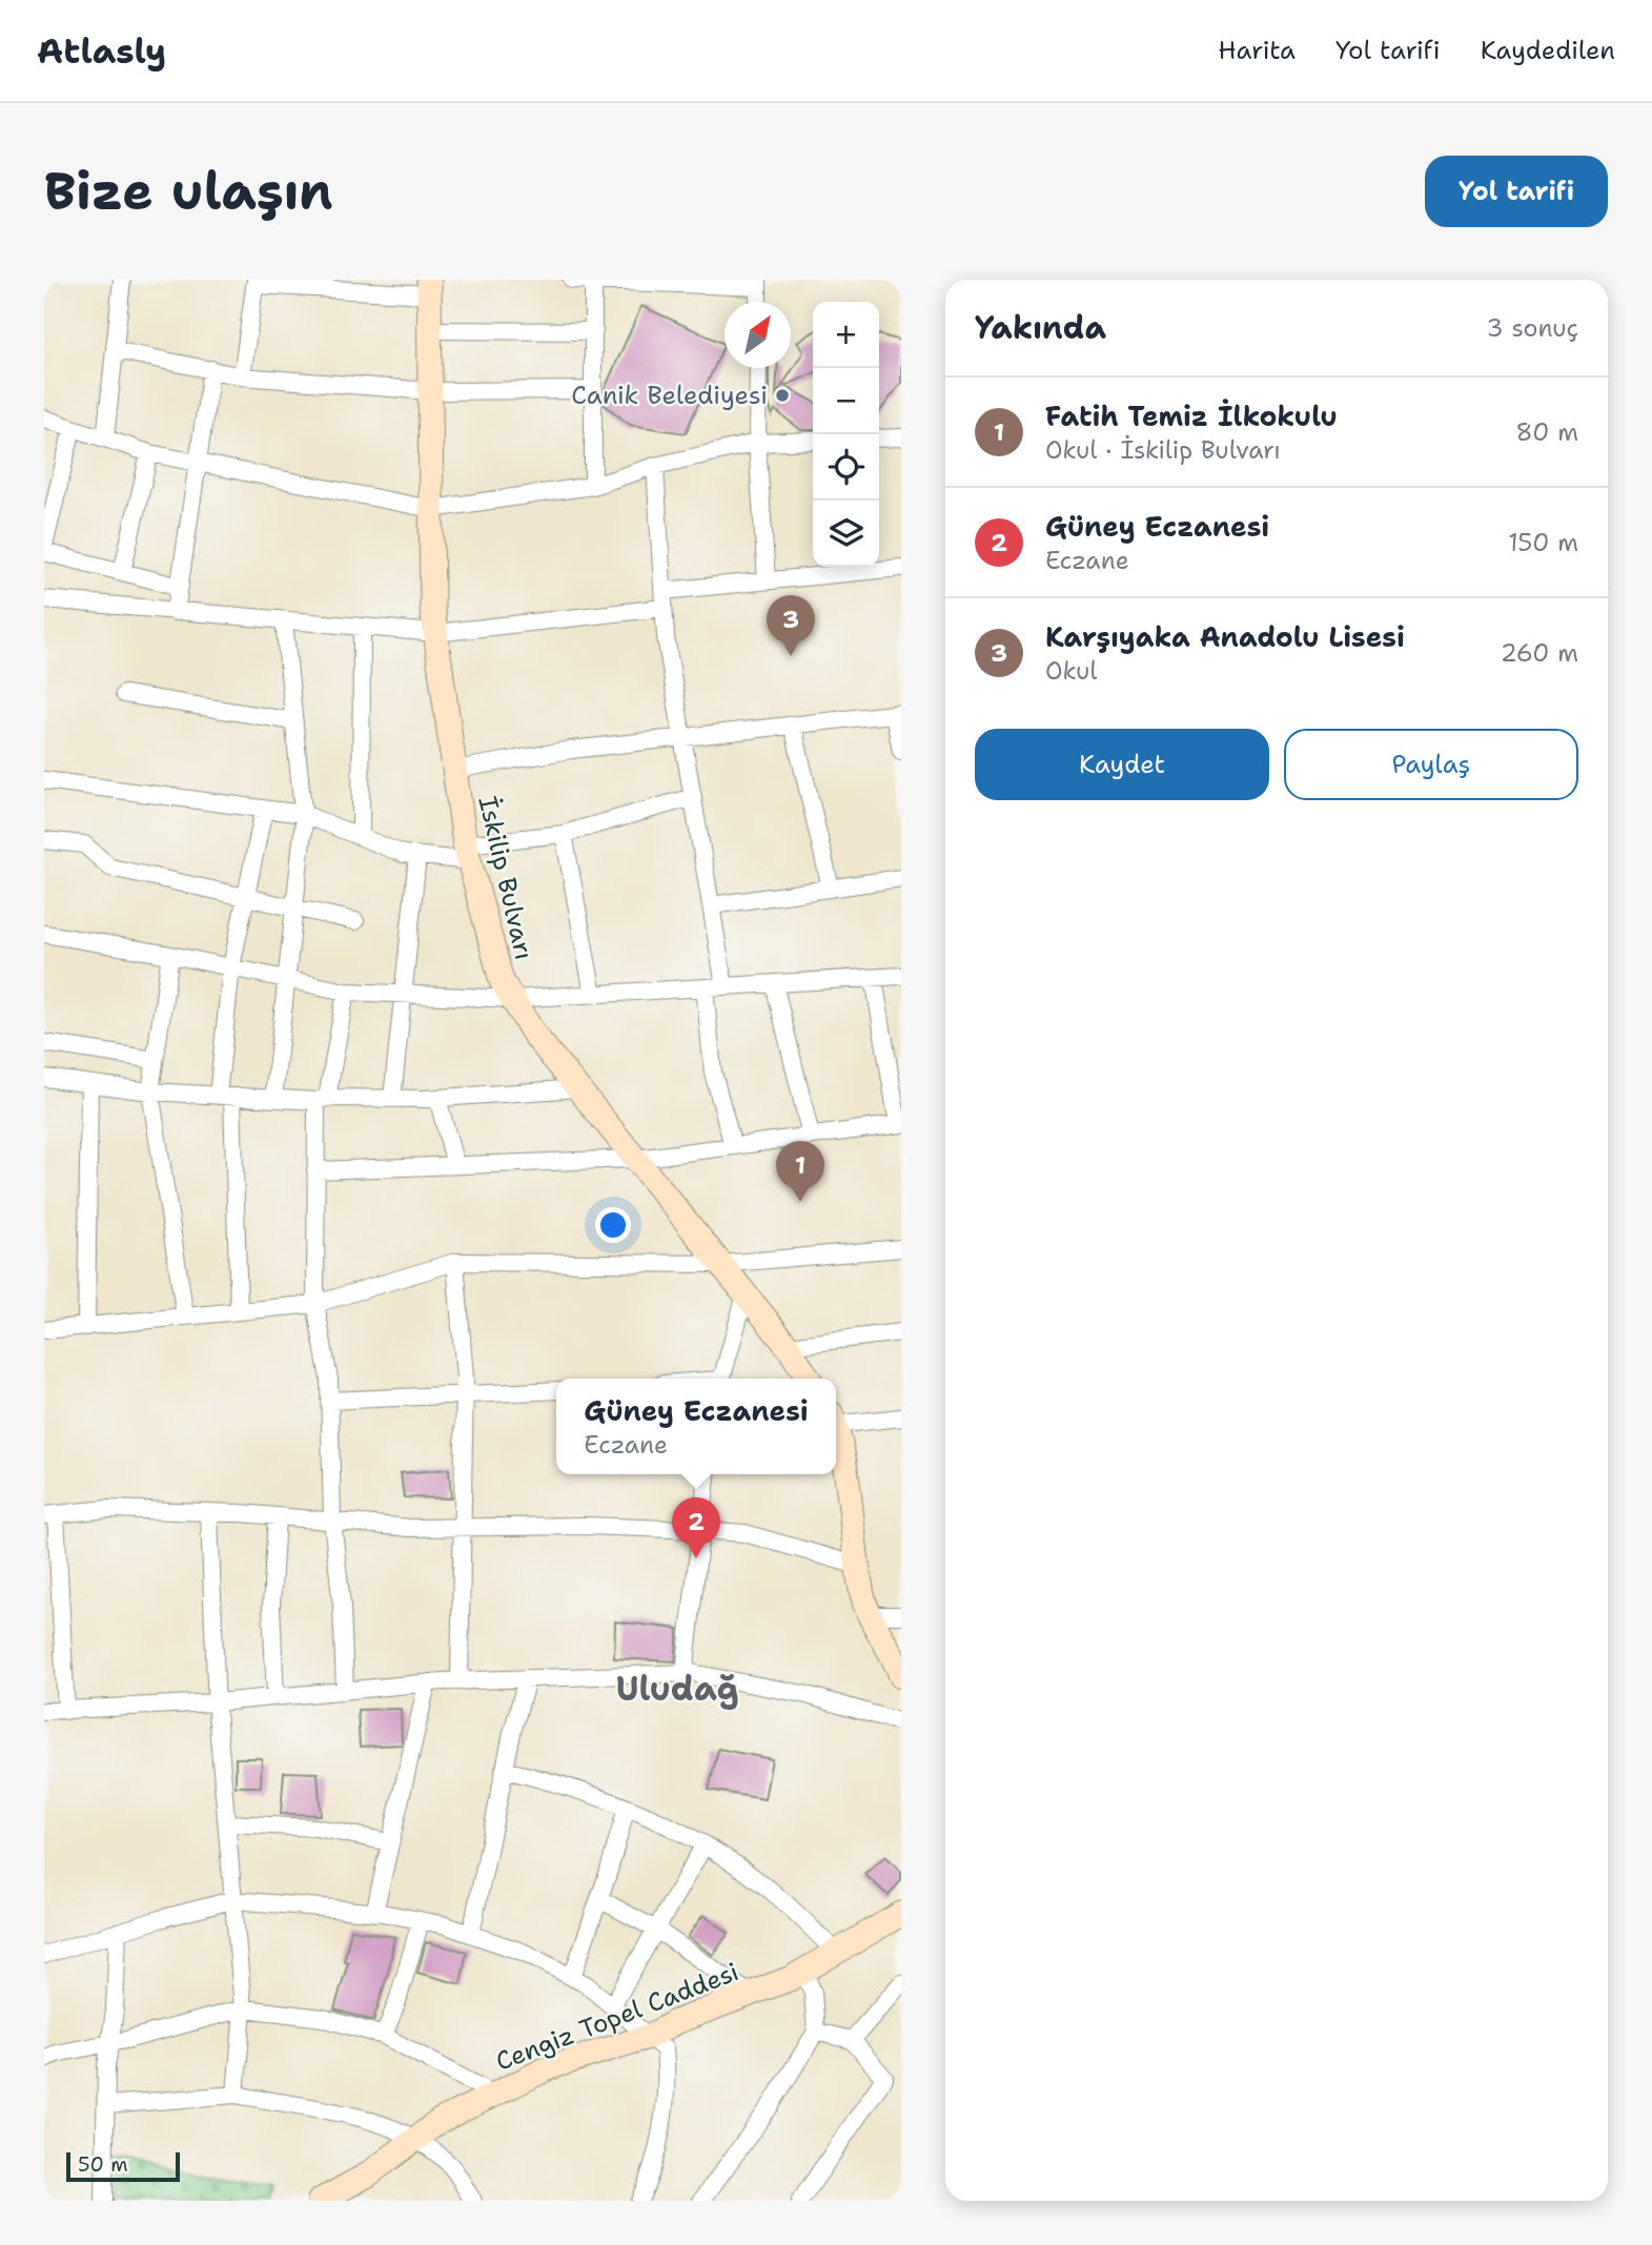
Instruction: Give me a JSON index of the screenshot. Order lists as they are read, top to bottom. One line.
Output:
{"streets":{"main road":["İskilip Bulvarı","Cengiz Topel Caddesi"]},"districts":["Uludağ"],"places":["Canik Belediyesi"],"scale_bar":"50 m","north":"top right","page":{"header":"Atlasly","nav":["Harita","Yol tarifi","Kaydedilen"],"buttons":["Yol tarifi",["Kaydet","Paylaş"]],"title":"Bize ulaşın","heading":["Yakında","3 sonuç"],"map_buttons":["+","−"],"list":[{"mark":"1","name":"Fatih Temiz İlkokulu","note":"Okul · İskilip Bulvarı","value":"80 m"},{"mark":"2","name":"Güney Eczanesi","note":"Eczane","value":"150 m"},{"mark":"3","name":"Karşıyaka Anadolu Lisesi","note":"Okul","value":"260 m"}],"pins":["3","1","2"],"popup":["Güney Eczanesi","Eczane"],"scale":"50 m"}}
